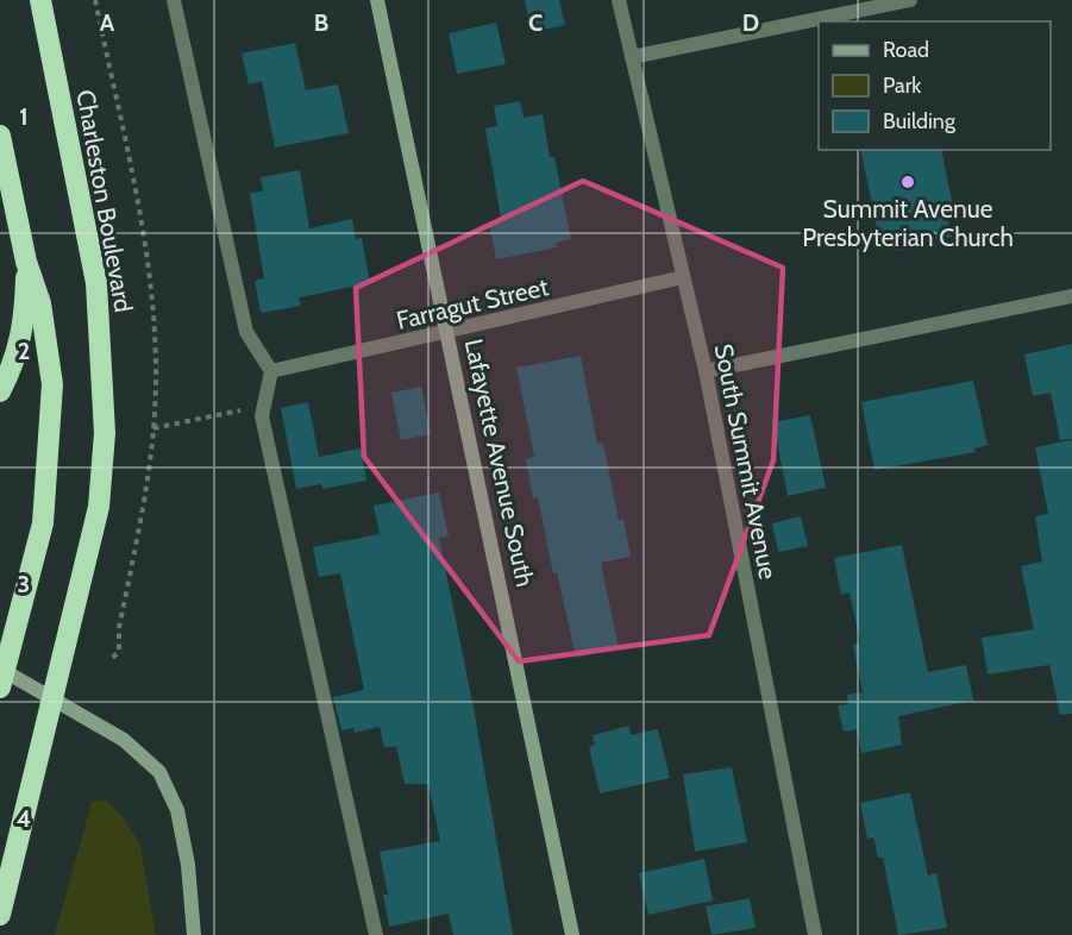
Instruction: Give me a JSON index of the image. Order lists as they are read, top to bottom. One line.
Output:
{"streets":{"highway":["Charleston Boulevard"],"street":["Farragut Street","South Summit Avenue","Lafayette Avenue South"]},"crossings":[["Farragut Street","South Summit Avenue"],["Farragut Street","Lafayette Avenue South"]],"places":["Summit Avenue Presbyterian Church"],"legend":["Road","Park","Building"],"grid":{"columns":["A","B","C","D"],"rows":["1","2","3","4"]}}
